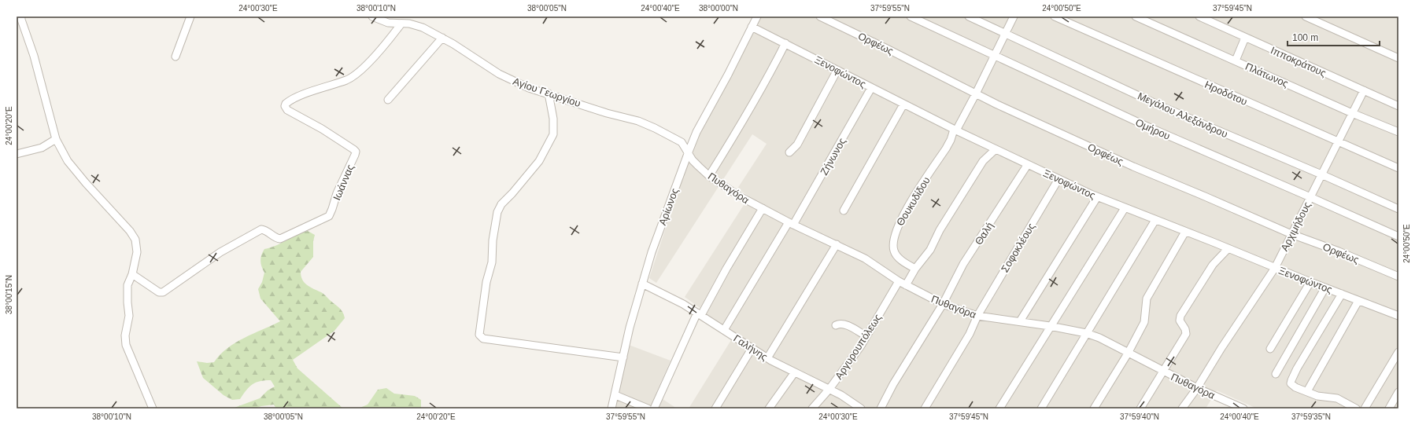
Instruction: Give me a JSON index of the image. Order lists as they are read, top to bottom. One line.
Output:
{"streets":{"street":["Ορφέως","Ιπποκράτους","Ξενοφώντος","Πλάτωνος","Αγίου Γεωργίου","Ηροδότου","Μεγάλου Αλεξάνδρου","Ομήρου","Ζήνωνος","Ιωάννας","Πυθαγόρα","Θουκυδίδου","Αρίωνος","Αρχιμήδους","Θαλή","Σοφοκλέους","Αργυρουπόλεως","Γαλήνης"]},"crossings":[["Ορφέως","Θουκυδίδου"],["Ορφέως","Αρχιμήδους"],["Ιπποκράτους","Αρχιμήδους"],["Ξενοφώντος","Ζήνωνος"],["Ξενοφώντος","Θουκυδίδου"],["Ξενοφώντος","Αρίωνος"],["Ξενοφώντος","Αρχιμήδους"],["Ξενοφώντος","Θαλή"],["Ξενοφώντος","Σοφοκλέους"],["Πλάτωνος","Αρχιμήδους"],["Αγίου Γεωργίου","Ιωάννας"],["Αγίου Γεωργίου","Πυθαγόρα"],["Αγίου Γεωργίου","Αρίωνος"],["Ηροδότου","Αρχιμήδους"],["Μεγάλου Αλεξάνδρου","Θουκυδίδου"],["Μεγάλου Αλεξάνδρου","Αρχιμήδους"],["Ομήρου","Θουκυδίδου"],["Ομήρου","Αρχιμήδους"],["Ζήνωνος","Πυθαγόρα"],["Ζήνωνος","Γαλήνης"],["Πυθαγόρα","Αρίωνος"],["Πυθαγόρα","Αρχιμήδους"],["Πυθαγόρα","Θαλή"],["Πυθαγόρα","Σοφοκλέους"],["Πυθαγόρα","Αργυρουπόλεως"],["Αρίωνος","Γαλήνης"],["Αργυρουπόλεως","Γαλήνης"]],"scale_bar":"100 m","coordinates":["24°00'30\"E","38°00'10\"N","38°00'05\"N","24°00'40\"E","38°00'00\"N","37°59'55\"N","24°00'50\"E","37°59'45\"N","24°00'20\"E","38°00'15\"N","37°59'40\"N","37°59'35\"N"]}
